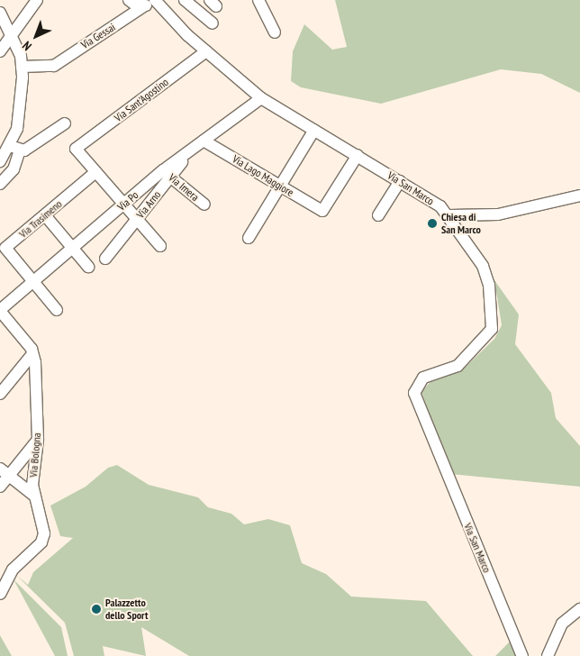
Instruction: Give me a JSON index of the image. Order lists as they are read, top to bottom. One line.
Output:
{"streets":{"street":["Via Gessai","Via Sant'Agostino","Via Lago Maggiore","Via Imera","Via San Marco","Via Po","Via Arno","Via Trasimeno","Via Bologna"]},"crossings":[["Via Gessai","Via San Marco"],["Via Sant'Agostino","Via San Marco"],["Via Sant'Agostino","Via Trasimeno"],["Via Lago Maggiore","Via San Marco"],["Via Lago Maggiore","Via Arno"],["Via Imera","Via Po"],["Via Imera","Via Arno"],["Via Po","Via Arno"],["Via Po","Via Trasimeno"]],"places":["Chiesa di San Marco","Palazzetto dello Sport"],"north":"bottom left"}
